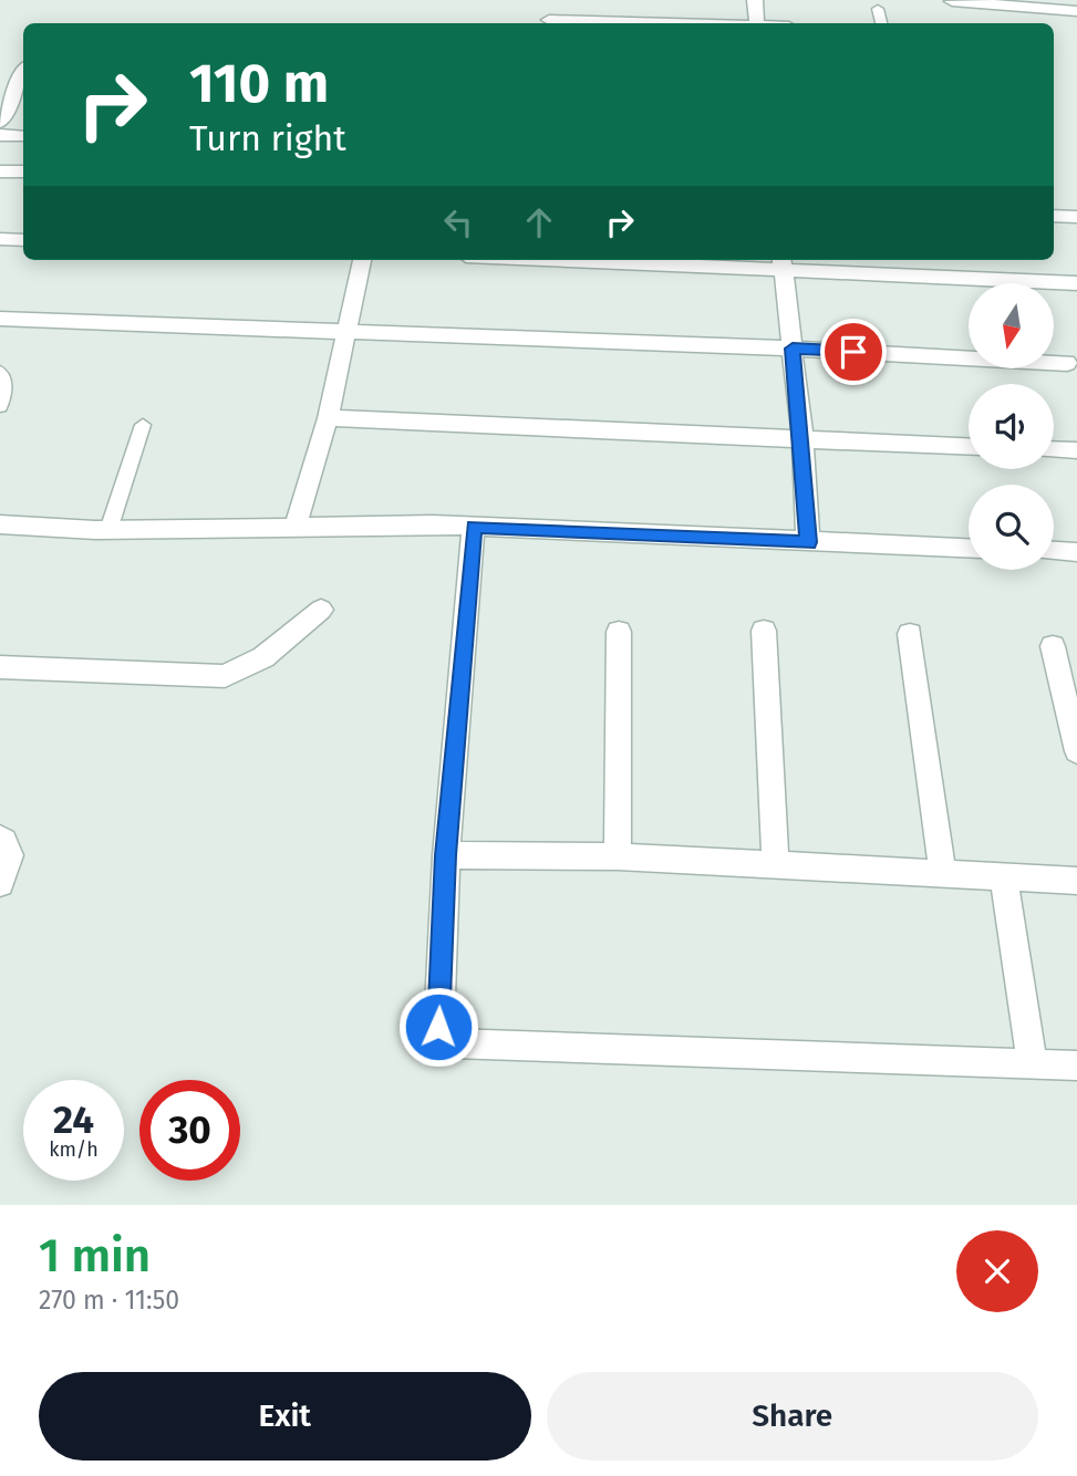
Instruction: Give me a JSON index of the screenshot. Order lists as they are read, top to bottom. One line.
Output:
{"north":"bottom","page":{"turn":["110 m","Turn right"],"speed":"24 km/h","limit":"30","heading":["1 min","270 m · 11:50"],"buttons":["Exit","Share"]}}
